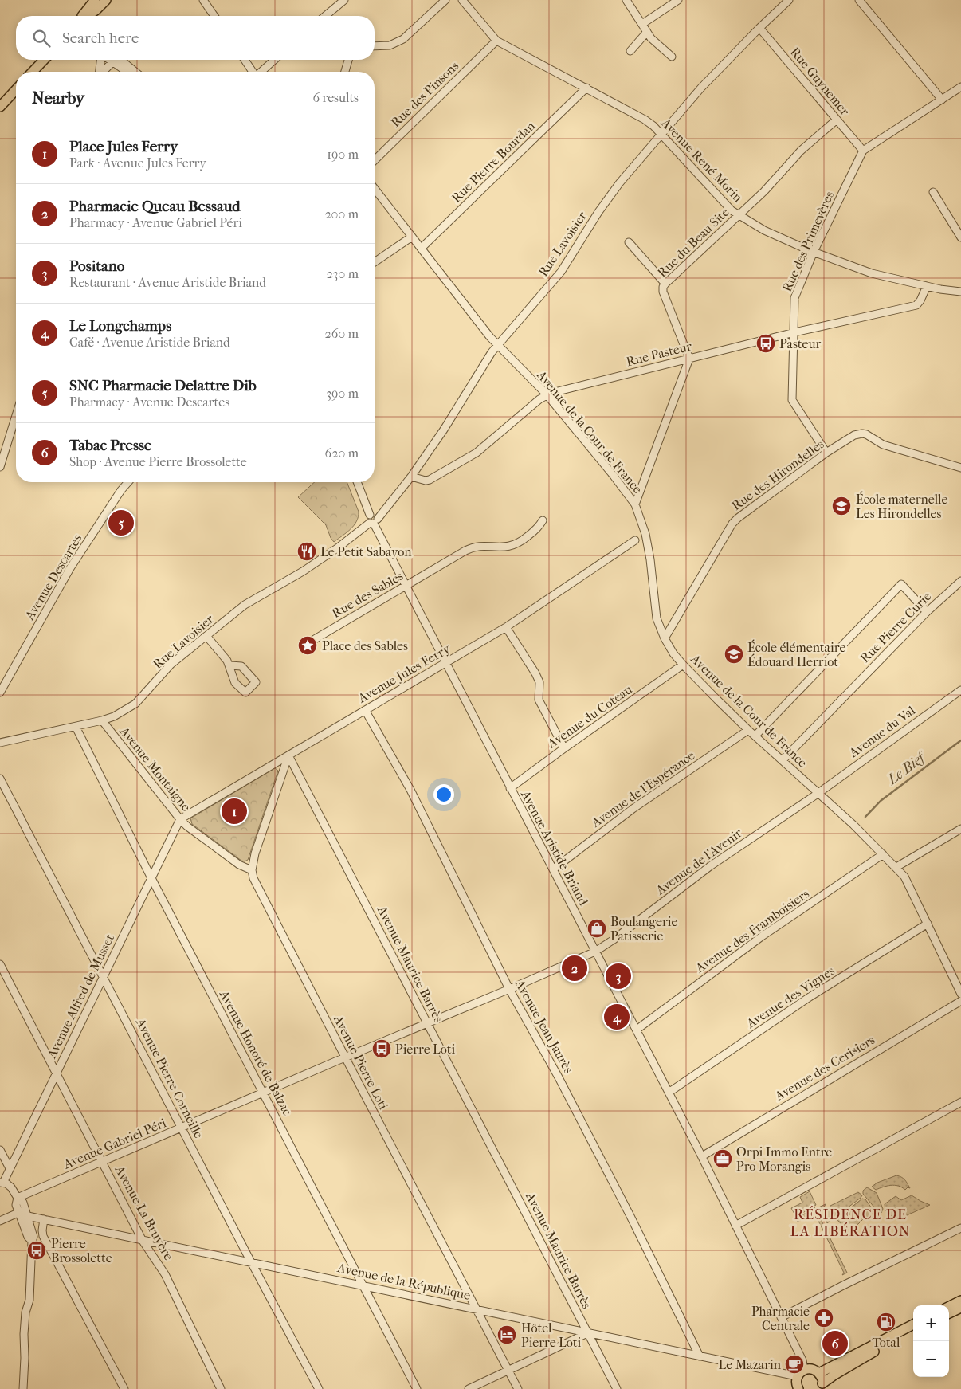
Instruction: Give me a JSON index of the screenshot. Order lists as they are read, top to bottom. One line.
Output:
{"streets":{"street":["Rue Guynemer","Rue des Pinsons","Avenue René Morin","Rue Pierre Bourdan","Rue des Primevères","Rue du Beau Site","Rue Lavoisier","Rue Pasteur","Avenue de la Cour de France","Rue des Hirondelles","Avenue Descartes","Rue des Sables","Rue Pierre Curie","Avenue Jules Ferry","Avenue du Coteau","Avenue du Val","Avenue Montaigne","Avenue de l'Espérance","Avenue Aristide Briand","Avenue de l'Avenir","Avenue des Framboisiers","Avenue Maurice Barrès","Avenue Alfred de Musset","Avenue des Vignes","Avenue Jean Jaurès","Avenue Honoré de Balzac","Avenue Pierre Loti","Avenue des Cerisiers","Avenue Pierre Corneille","Avenue Gabriel Péri","Avenue La Bruyère","Avenue de la République"]},"crossings":[["Rue Guynemer","Rue des Primevères"],["Rue Guynemer","Rue du Beau Site"],["Rue Guynemer","Rue Lavoisier"],["Rue des Pinsons","Avenue René Morin"],["Avenue René Morin","Rue Pierre Bourdan"],["Avenue René Morin","Rue des Primevères"],["Avenue René Morin","Rue du Beau Site"],["Avenue René Morin","Rue Lavoisier"],["Avenue René Morin","Rue Pasteur"],["Rue Pierre Bourdan","Avenue de la Cour de France"],["Rue des Primevères","Rue Pasteur"],["Rue des Primevères","Rue des Hirondelles"],["Rue du Beau Site","Rue Pasteur"],["Rue Lavoisier","Rue Pasteur"],["Rue Lavoisier","Avenue de la Cour de France"],["Rue Lavoisier","Avenue Montaigne"],["Rue Lavoisier","Avenue Aristide Briand"],["Rue Lavoisier","Avenue Honoré de Balzac"],["Rue Pasteur","Avenue de la Cour de France"],["Avenue de la Cour de France","Rue des Hirondelles"],["Avenue de la Cour de France","Rue Pierre Curie"],["Avenue de la Cour de France","Avenue du Coteau"],["Avenue de la Cour de France","Avenue du Val"],["Avenue de la Cour de France","Avenue de l'Espérance"],["Avenue de la Cour de France","Avenue de l'Avenir"],["Avenue de la Cour de France","Avenue des Framboisiers"],["Avenue de la Cour de France","Avenue des Vignes"],["Rue des Sables","Avenue Aristide Briand"],["Avenue Jules Ferry","Avenue Montaigne"],["Avenue Jules Ferry","Avenue Aristide Briand"],["Avenue Jules Ferry","Avenue Maurice Barrès"],["Avenue Jules Ferry","Avenue Alfred de Musset"],["Avenue Jules Ferry","Avenue Jean Jaurès"],["Avenue du Coteau","Avenue Aristide Briand"],["Avenue du Val","Avenue de l'Avenir"],["Avenue Montaigne","Avenue Alfred de Musset"],["Avenue Montaigne","Avenue Pierre Loti"],["Avenue de l'Espérance","Avenue Aristide Briand"],["Avenue Aristide Briand","Avenue de l'Avenir"],["Avenue Aristide Briand","Avenue des Framboisiers"],["Avenue Aristide Briand","Avenue des Vignes"],["Avenue Aristide Briand","Avenue des Cerisiers"],["Avenue Aristide Briand","Avenue Gabriel Péri"],["Avenue de l'Avenir","Avenue Gabriel Péri"],["Avenue Maurice Barrès","Avenue Gabriel Péri"],["Avenue Maurice Barrès","Avenue de la République"],["Avenue Alfred de Musset","Avenue Honoré de Balzac"],["Avenue Alfred de Musset","Avenue Pierre Corneille"],["Avenue Alfred de Musset","Avenue La Bruyère"],["Avenue Jean Jaurès","Avenue Gabriel Péri"],["Avenue Jean Jaurès","Avenue de la République"],["Avenue Honoré de Balzac","Avenue Gabriel Péri"],["Avenue Honoré de Balzac","Avenue de la République"],["Avenue Pierre Loti","Avenue Gabriel Péri"],["Avenue Pierre Loti","Avenue de la République"],["Avenue Pierre Corneille","Avenue Gabriel Péri"],["Avenue Pierre Corneille","Avenue de la République"],["Avenue Gabriel Péri","Avenue La Bruyère"],["Avenue La Bruyère","Avenue de la République"]],"districts":["RÉSIDENCE DE LA LIBÉRATION"],"water":["Le Bief"],"places":{"bus stop":["Pasteur","Pierre Loti","Pierre Brossolette"],"school or university":["École maternelle Les Hirondelles","École élémentaire Édouard Herriot"],"restaurant":["Le Petit Sabayon"],"place":["Place des Sables"],"shop":["Boulangerie Patisserie"],"office":["Orpi Immo Entre Pro Morangis"],"pharmacy":["Pharmacie Centrale"],"fuel station":["Total"],"hotel":["Hôtel Pierre Loti"],"cafe":["Le Mazarin"]},"page":{"search":"Search here","heading":["Nearby","6 results"],"list":[{"mark":"1","name":"Place Jules Ferry","note":"Park · Avenue Jules Ferry","value":"190 m"},{"mark":"2","name":"Pharmacie Queau Bessaud","note":"Pharmacy · Avenue Gabriel Péri","value":"200 m"},{"mark":"3","name":"Positano","note":"Restaurant · Avenue Aristide Briand","value":"230 m"},{"mark":"4","name":"Le Longchamps","note":"Café · Avenue Aristide Briand","value":"260 m"},{"mark":"5","name":"SNC Pharmacie Delattre Dib","note":"Pharmacy · Avenue Descartes","value":"390 m"},{"mark":"6","name":"Tabac Presse","note":"Shop · Avenue Pierre Brossolette","value":"620 m"}],"pins":["5","1","2","3","4","6"],"map_buttons":["+","−"]}}
